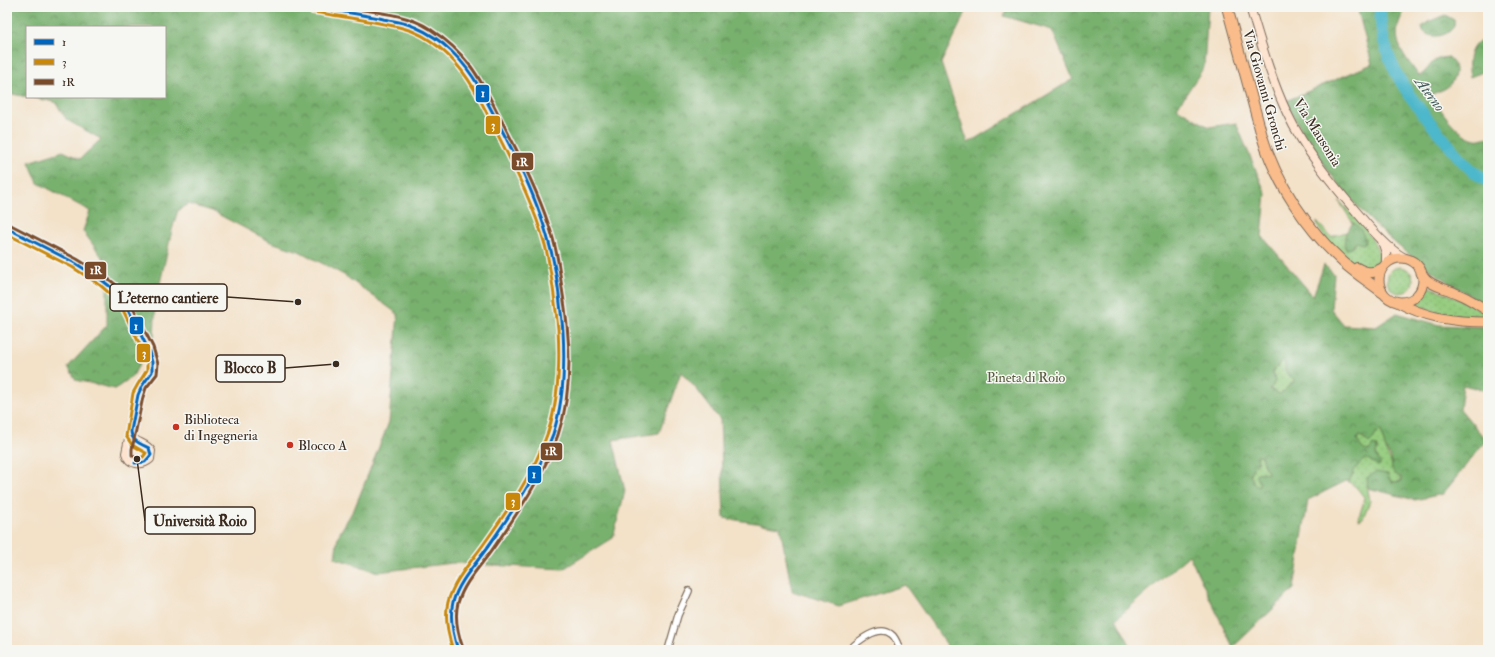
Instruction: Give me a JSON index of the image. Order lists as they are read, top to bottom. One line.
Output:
{"streets":{"highway":["Via Giovanni Gronchi"],"main road":["Via Mausonia"]},"crossings":[["Via Giovanni Gronchi","Via Mausonia"]],"water":["Aterno"],"parks":["Pineta di Roio"],"places":["L'eterno cantiere","Blocco B","Biblioteca di Ingegneria","Blocco A","Università Roio"],"lines":["transit line 1","transit line 1R","transit line 3"],"legend":["1","3","1R"]}
